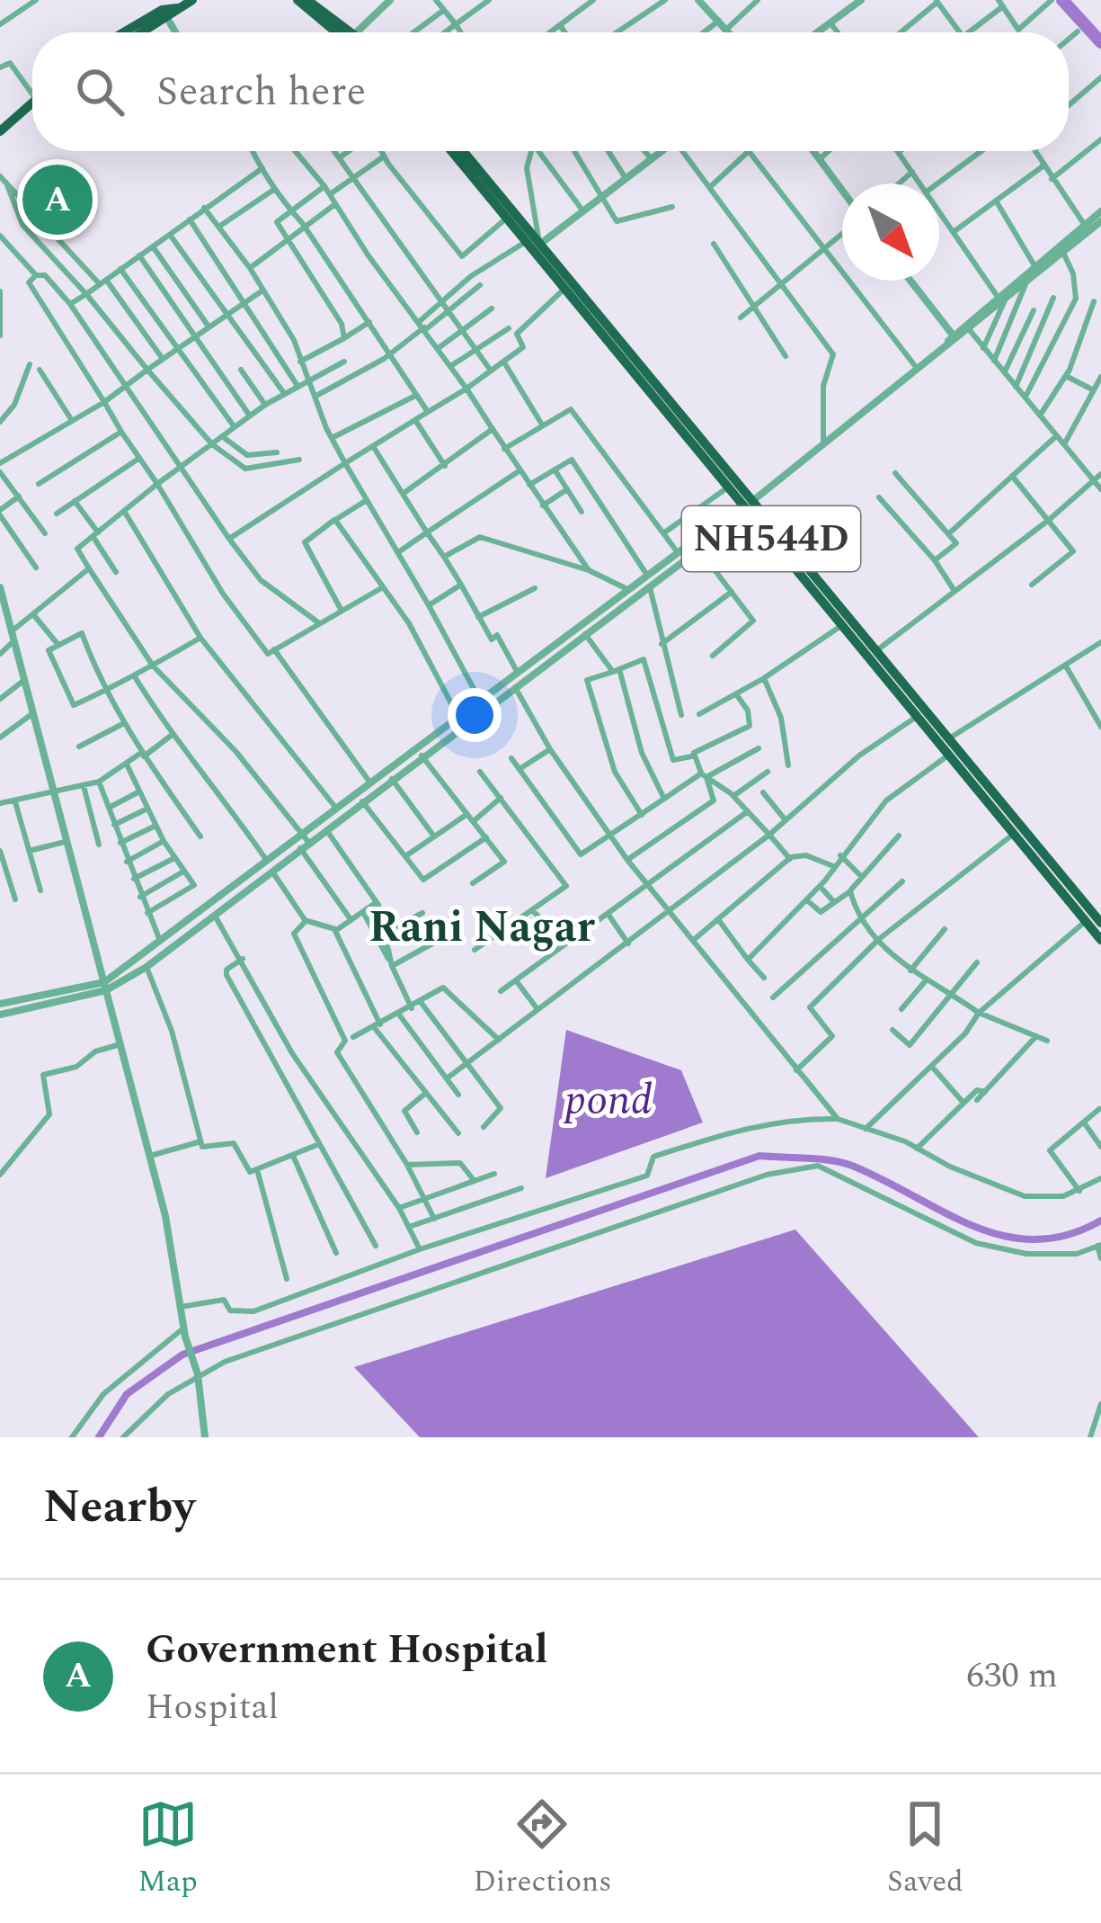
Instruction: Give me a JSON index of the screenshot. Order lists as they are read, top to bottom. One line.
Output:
{"streets":{"highway":["NH544D"]},"districts":["Rani Nagar"],"water":["pond"],"north":"bottom right","page":{"search":"Search here","pins":"A","heading":"Nearby","list":[{"mark":"A","name":"Government Hospital","note":"Hospital","value":"630 m"}],"nav":["Map","Directions","Saved"]}}
